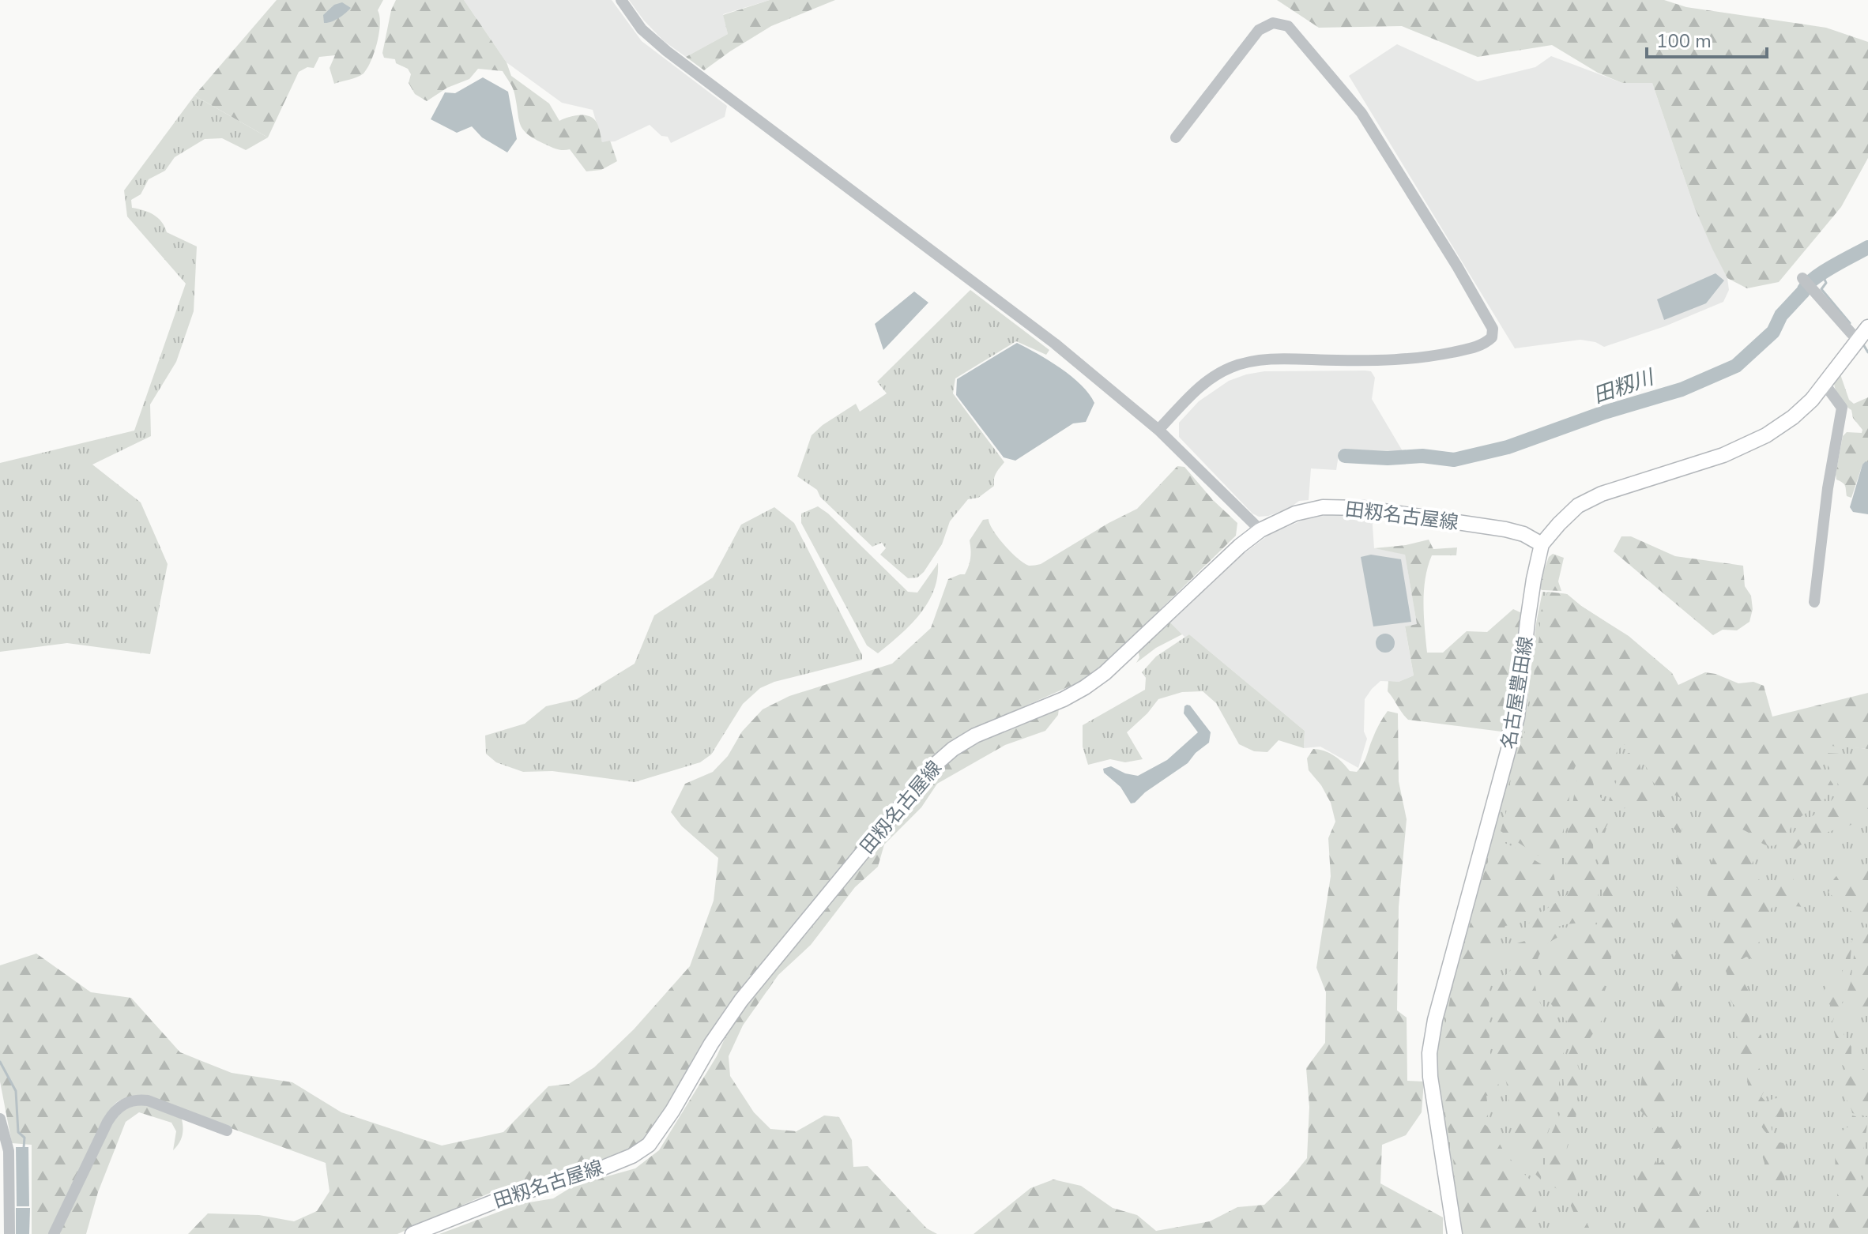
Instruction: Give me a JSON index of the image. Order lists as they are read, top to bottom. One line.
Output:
{"streets":{"main road":["田籾名古屋線","名古屋豊田線"]},"crossings":[["田籾名古屋線","名古屋豊田線"]],"water":["田籾川"],"scale_bar":"100 m"}
